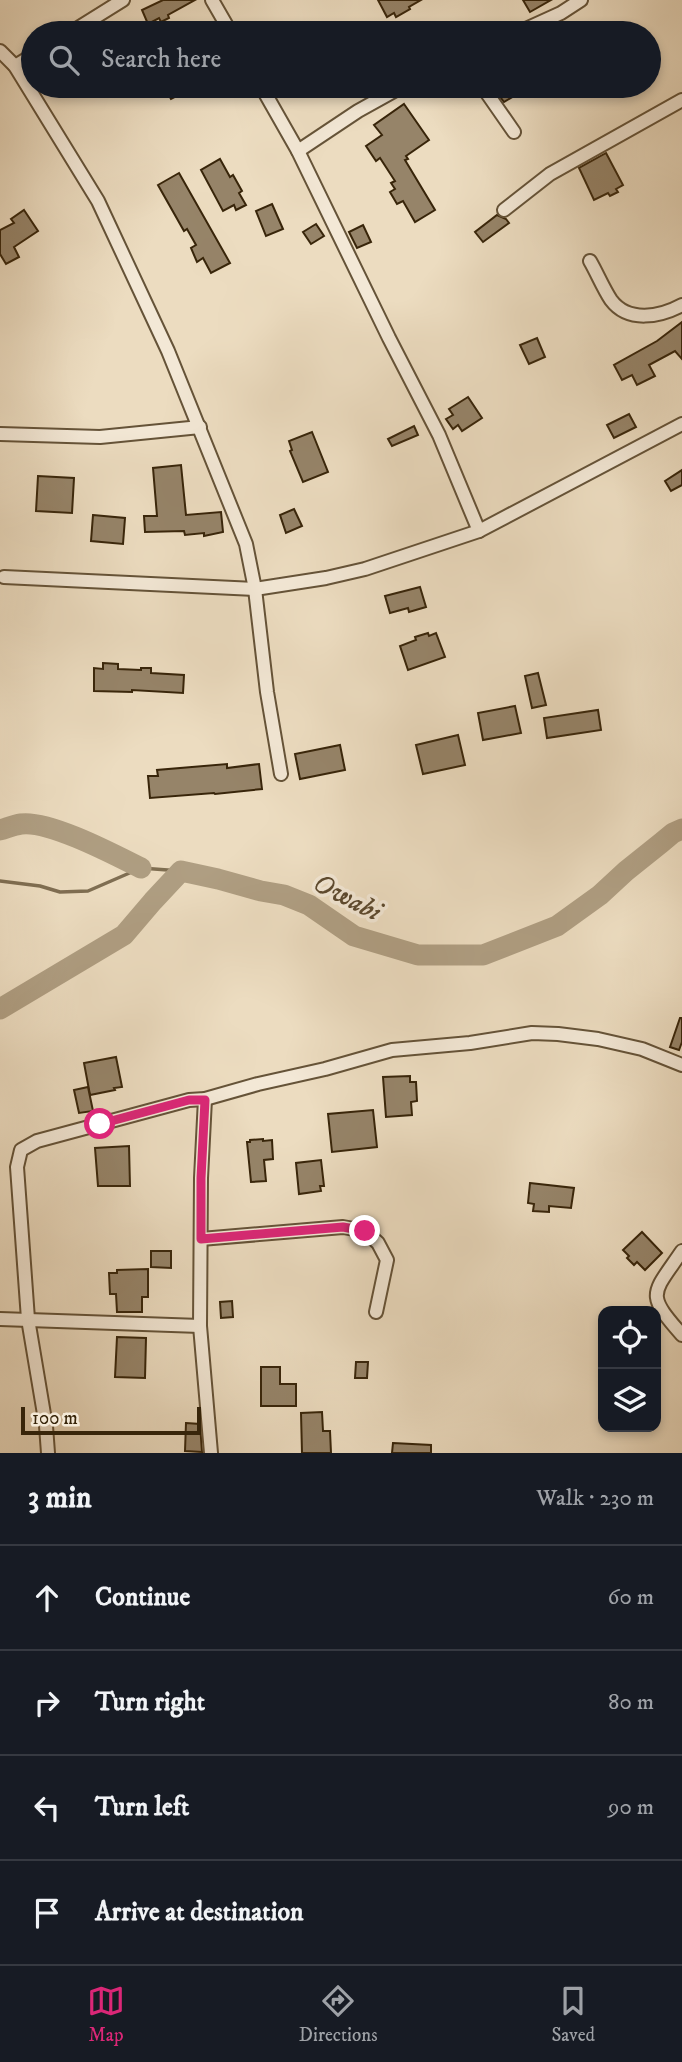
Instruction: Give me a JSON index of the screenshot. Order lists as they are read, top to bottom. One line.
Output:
{"water":["Owabi"],"scale_bar":"100 m","page":{"search":"Search here","scale":"100 m","heading":["3 min","Walk · 230 m"],"list":[["Continue","60 m"],["Turn right","80 m"],["Turn left","90 m"],"Arrive at destination"],"nav":["Map","Directions","Saved"]}}
